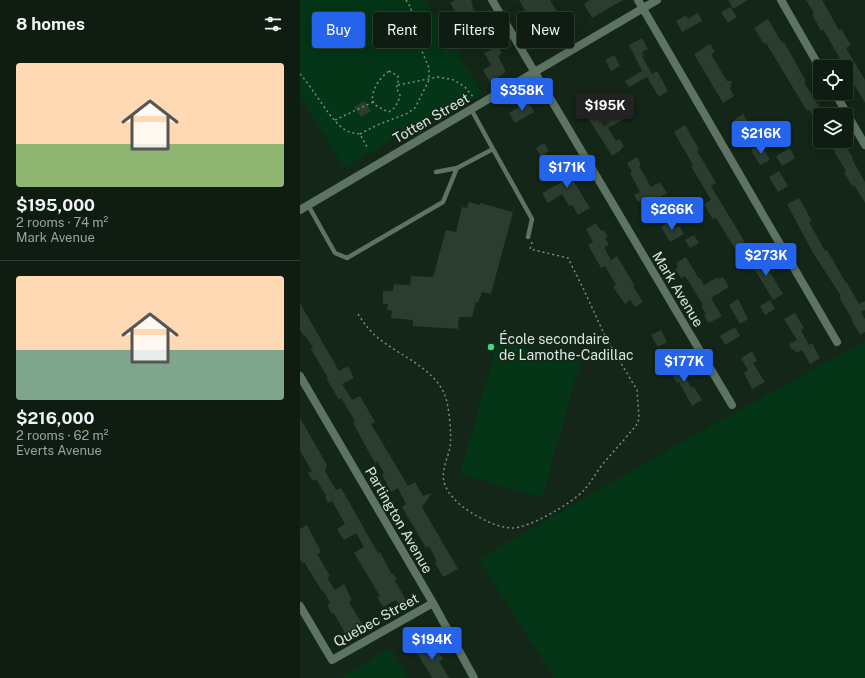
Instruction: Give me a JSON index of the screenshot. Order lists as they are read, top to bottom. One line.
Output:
{"streets":{"street":["Totten Street","Mark Avenue","Partington Avenue","Quebec Street"]},"crossings":[["Totten Street","Mark Avenue"],["Partington Avenue","Quebec Street"]],"places":["École secondaire de Lamothe-Cadillac"],"page":{"heading":"8 homes","chip":["Buy","Rent","Filters","New"],"list":[{"name":"$195,000","note":"2 rooms · 74 m² · Mark Avenue"},{"name":"$216,000","note":"2 rooms · 62 m² · Everts Avenue"}],"price":["$358K","$195K","$216K","$171K","$266K","$273K","$177K","$194K"]}}
